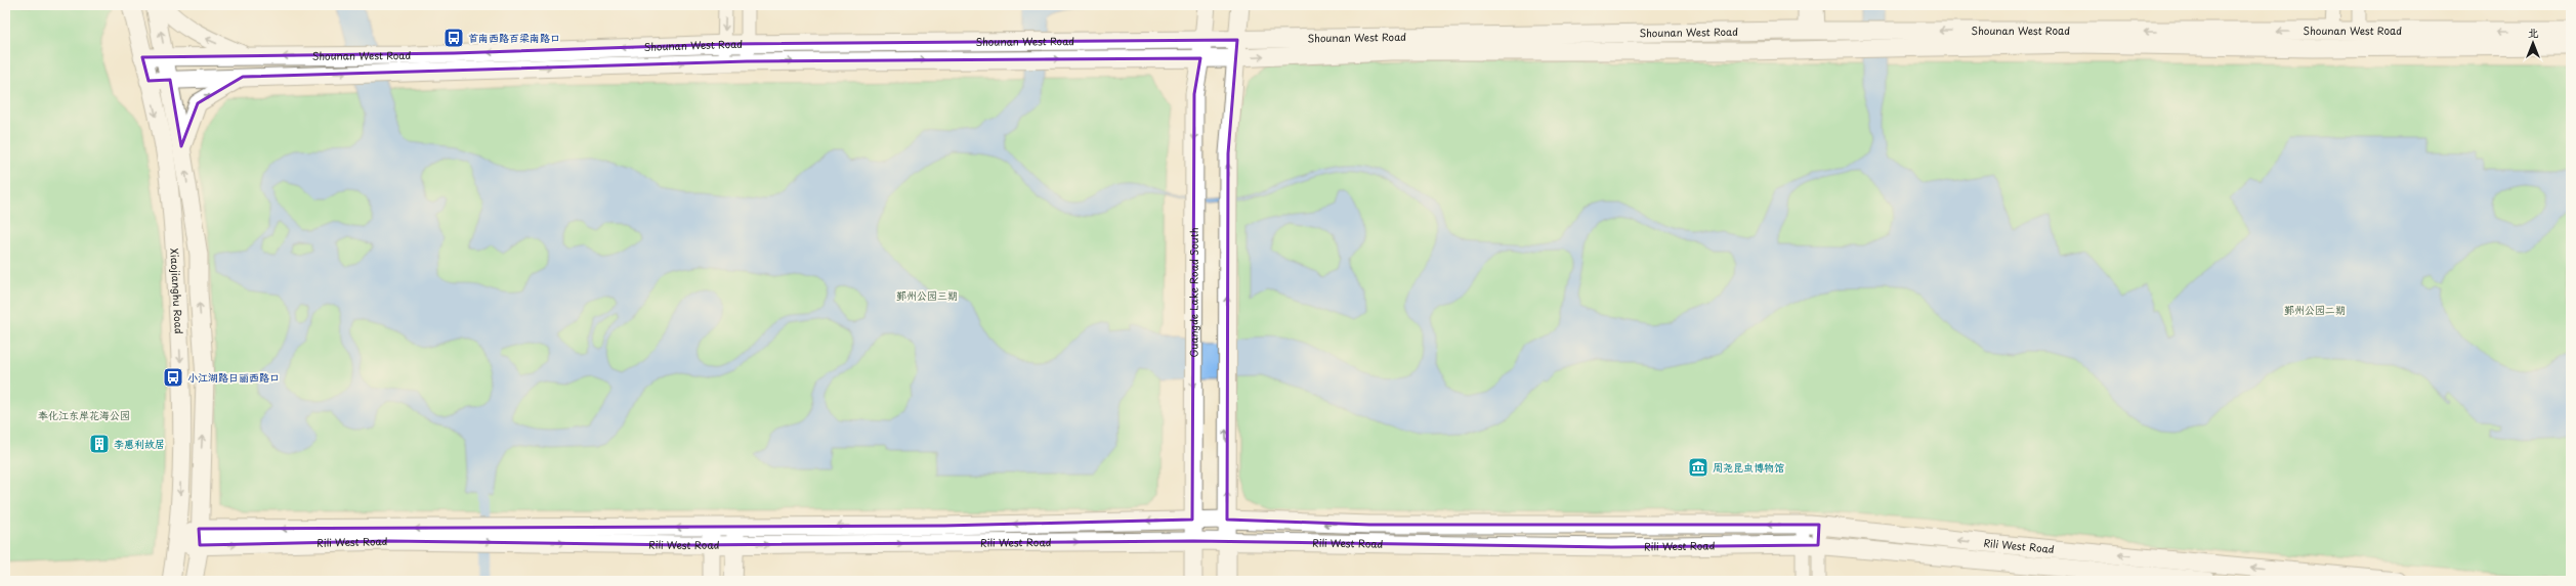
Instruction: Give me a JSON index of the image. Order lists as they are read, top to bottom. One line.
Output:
{"streets":{"main road":["Shounan West Road","Xiaojianghu Road","Guangde Lake Road South","Rili West Road"]},"crossings":[["Shounan West Road","Xiaojianghu Road"],["Shounan West Road","Guangde Lake Road South"],["Xiaojianghu Road","Rili West Road"],["Guangde Lake Road South","Rili West Road"]],"parks":["鄞州公园三期","鄞州公园二期","奉化江东岸花海公园"],"places":{"bus stop":["首南西路百梁南路口","小江湖路日丽西路口"],"building":["李惠利故居"],"museum":["周尧昆虫博物馆"]},"north":"top"}
